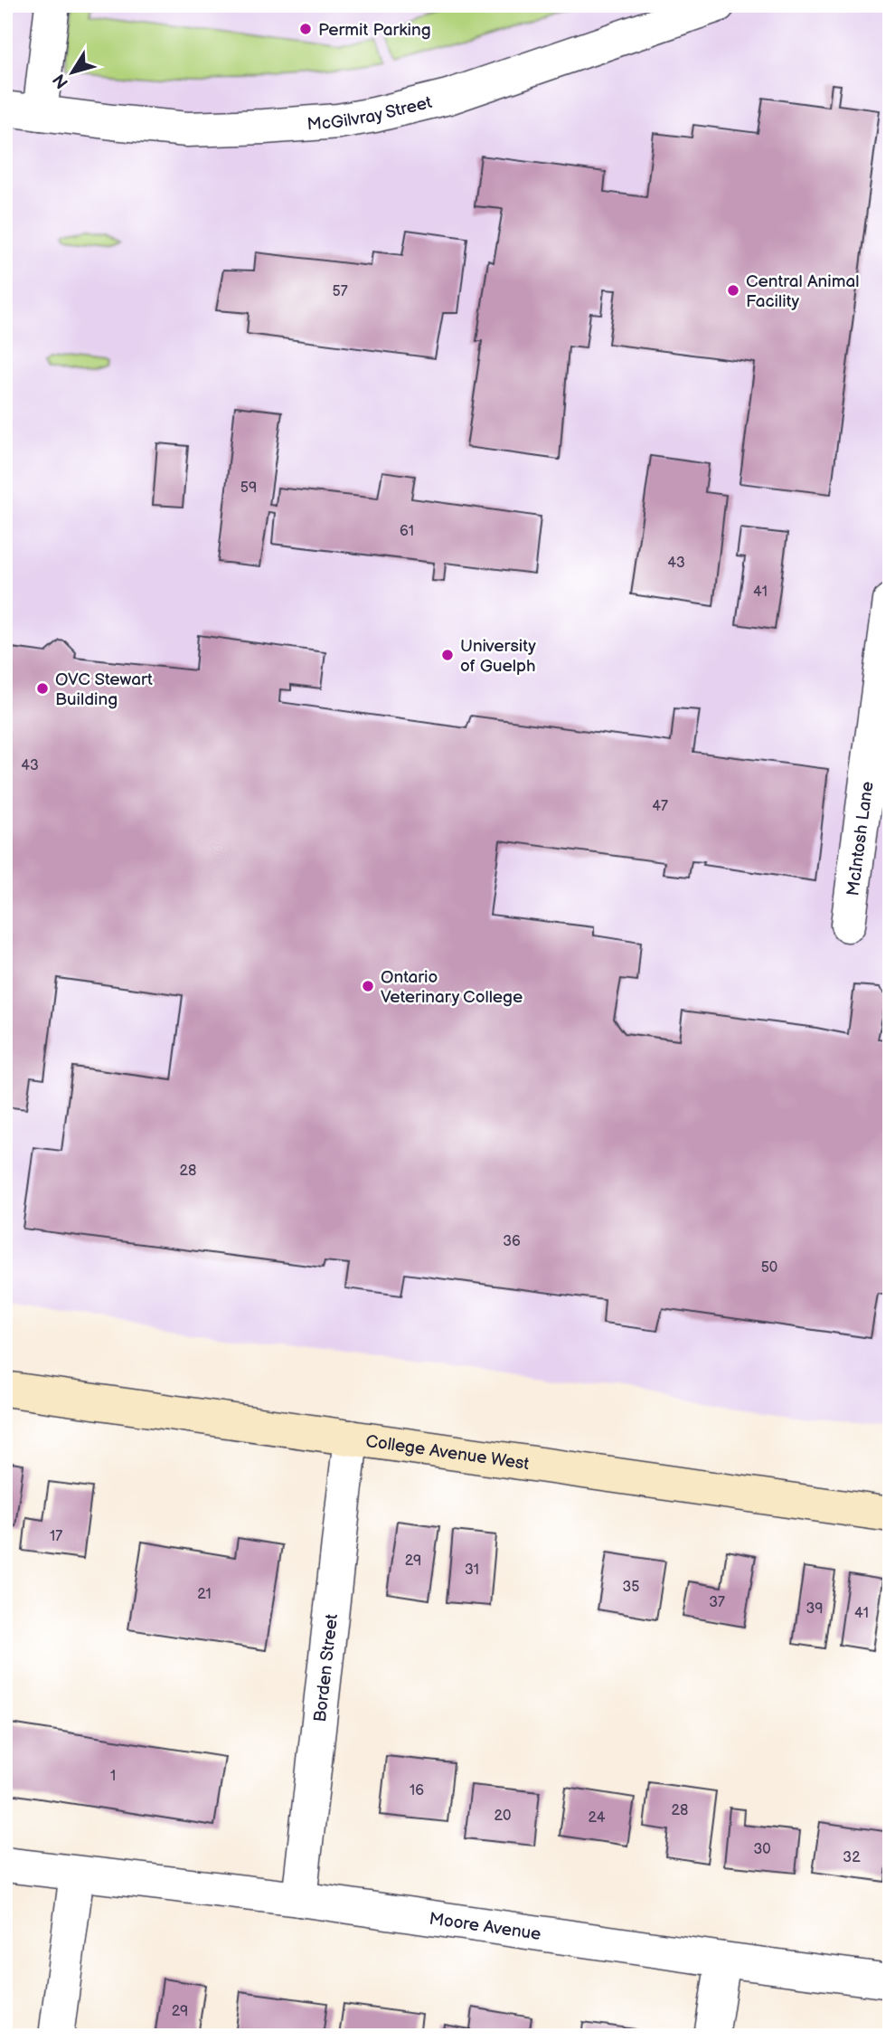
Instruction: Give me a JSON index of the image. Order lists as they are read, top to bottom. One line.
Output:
{"streets":{"main road":["College Avenue West"],"street":["McGilvray Street","McIntosh Lane","Borden Street","Moore Avenue"]},"crossings":[["College Avenue West","Borden Street"],["Borden Street","Moore Avenue"]],"places":["Permit Parking","Central Animal Facility","University of Guelph","OVC Stewart Building","Ontario Veterinary College"],"house_numbers":["57","59","61","43","41","43","47","28","36","50","17","29","31","35","21","37","39","41","1","16","28","20","24","30","32","29"],"north":"bottom left"}
